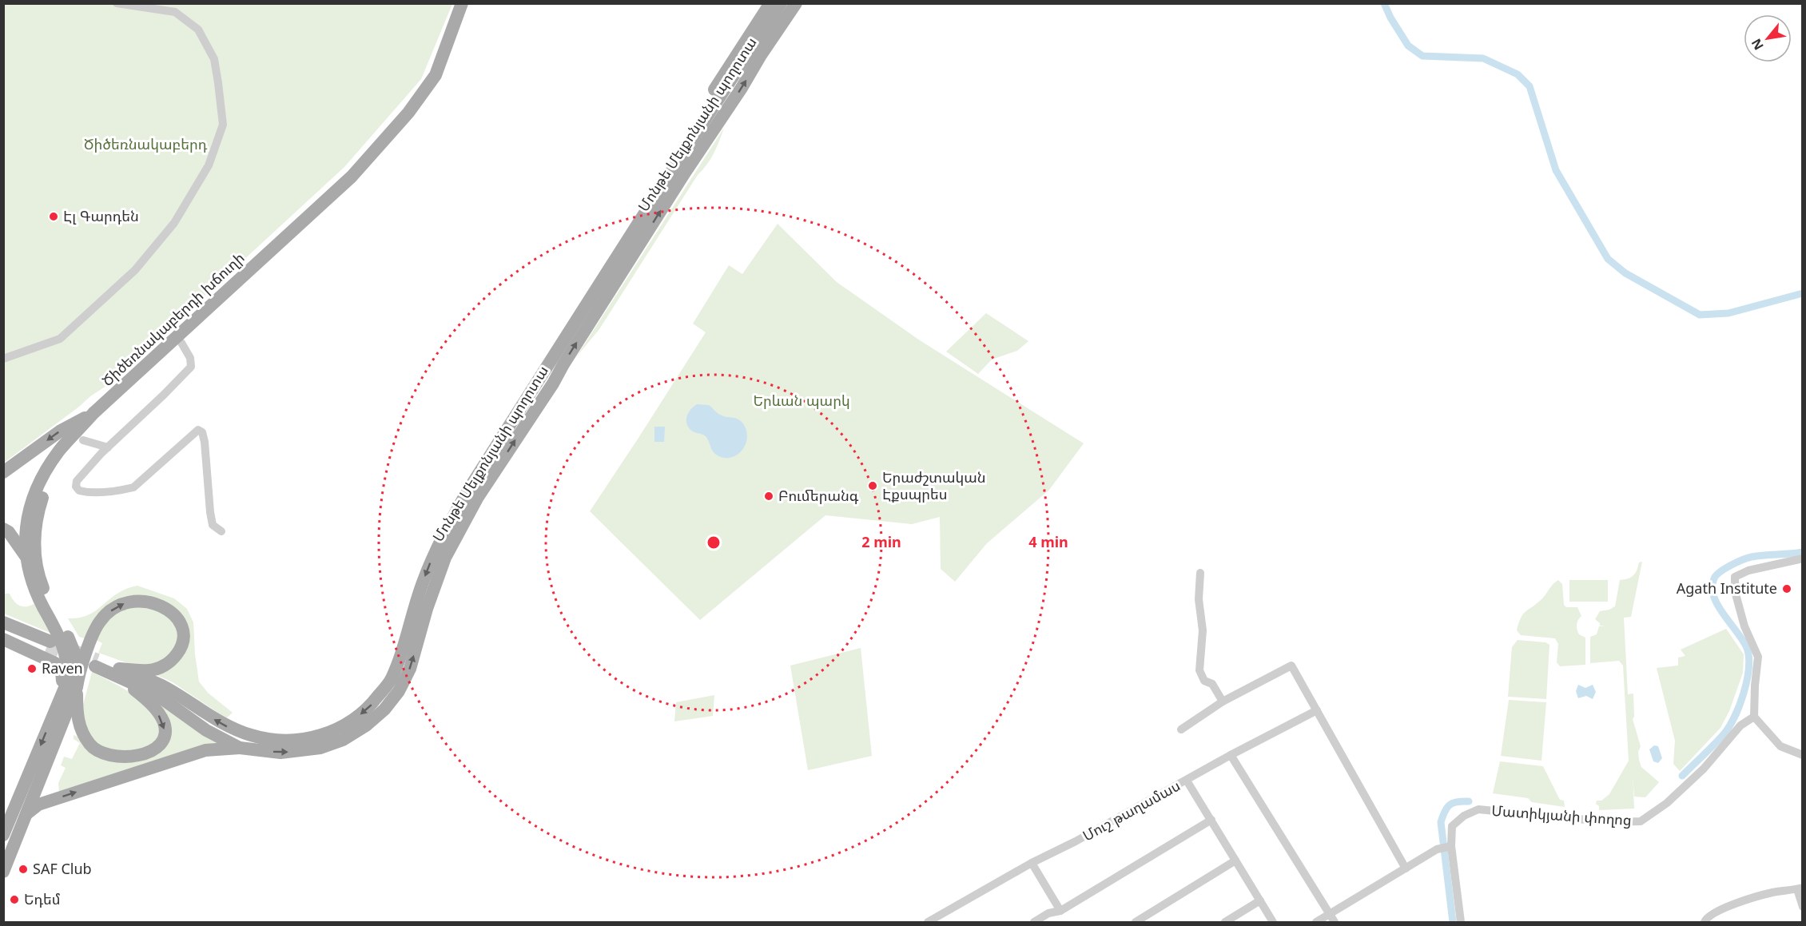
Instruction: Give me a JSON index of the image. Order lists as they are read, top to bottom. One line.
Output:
{"streets":{"main road":["Մոնթե Մելքոնյանի պողոտա","Ծիծեռնակաբերդի խճուղի"],"street":["Մուշ թաղամաս","Մատիկյանի փողոց"]},"parks":["Ծիծեռնակաբերդ","Երևան պարկ"],"places":["Էլ Գարդեն","Երաժշտական Էքսպրես","Բումերանգ","Agath Institute","Raven","SAF Club","Եդեմ"],"north":"bottom left","rings":["2 min","4 min"]}
